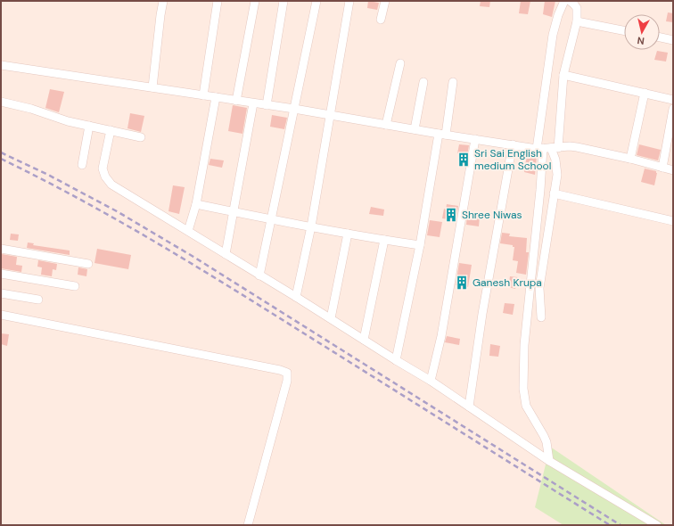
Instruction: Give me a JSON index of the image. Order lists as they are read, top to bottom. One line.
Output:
{"places":{"building":["Sri Sai English medium School","Shree Niwas","Ganesh Krupa"]},"north":"bottom"}
